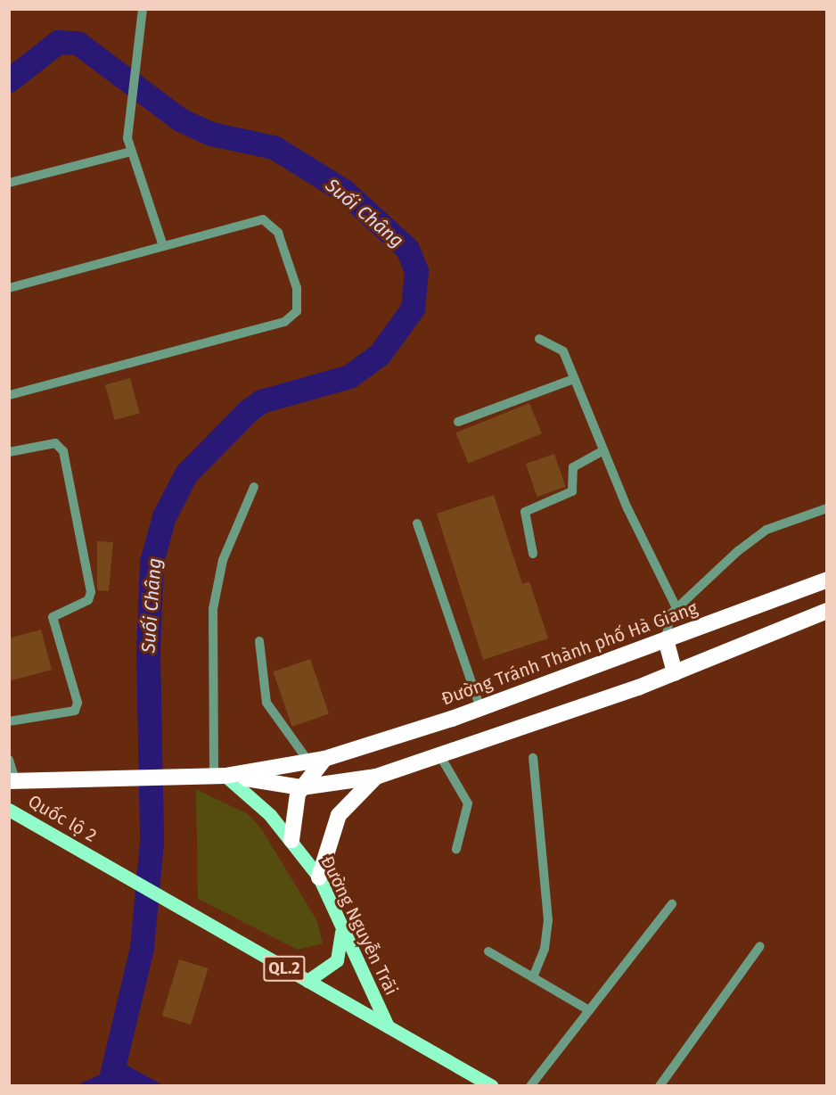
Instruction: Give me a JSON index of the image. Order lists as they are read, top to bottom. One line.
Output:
{"streets":{"highway":["Đường Tránh Thành phố Hà Giang"],"main road":["Quốc lộ 2","Đường Nguyễn Trãi","QL.2"]},"crossings":[["Đường Tránh Thành phố Hà Giang","Đường Nguyễn Trãi"],["Quốc lộ 2","Đường Nguyễn Trãi"]],"water":["Suối Châng"]}
